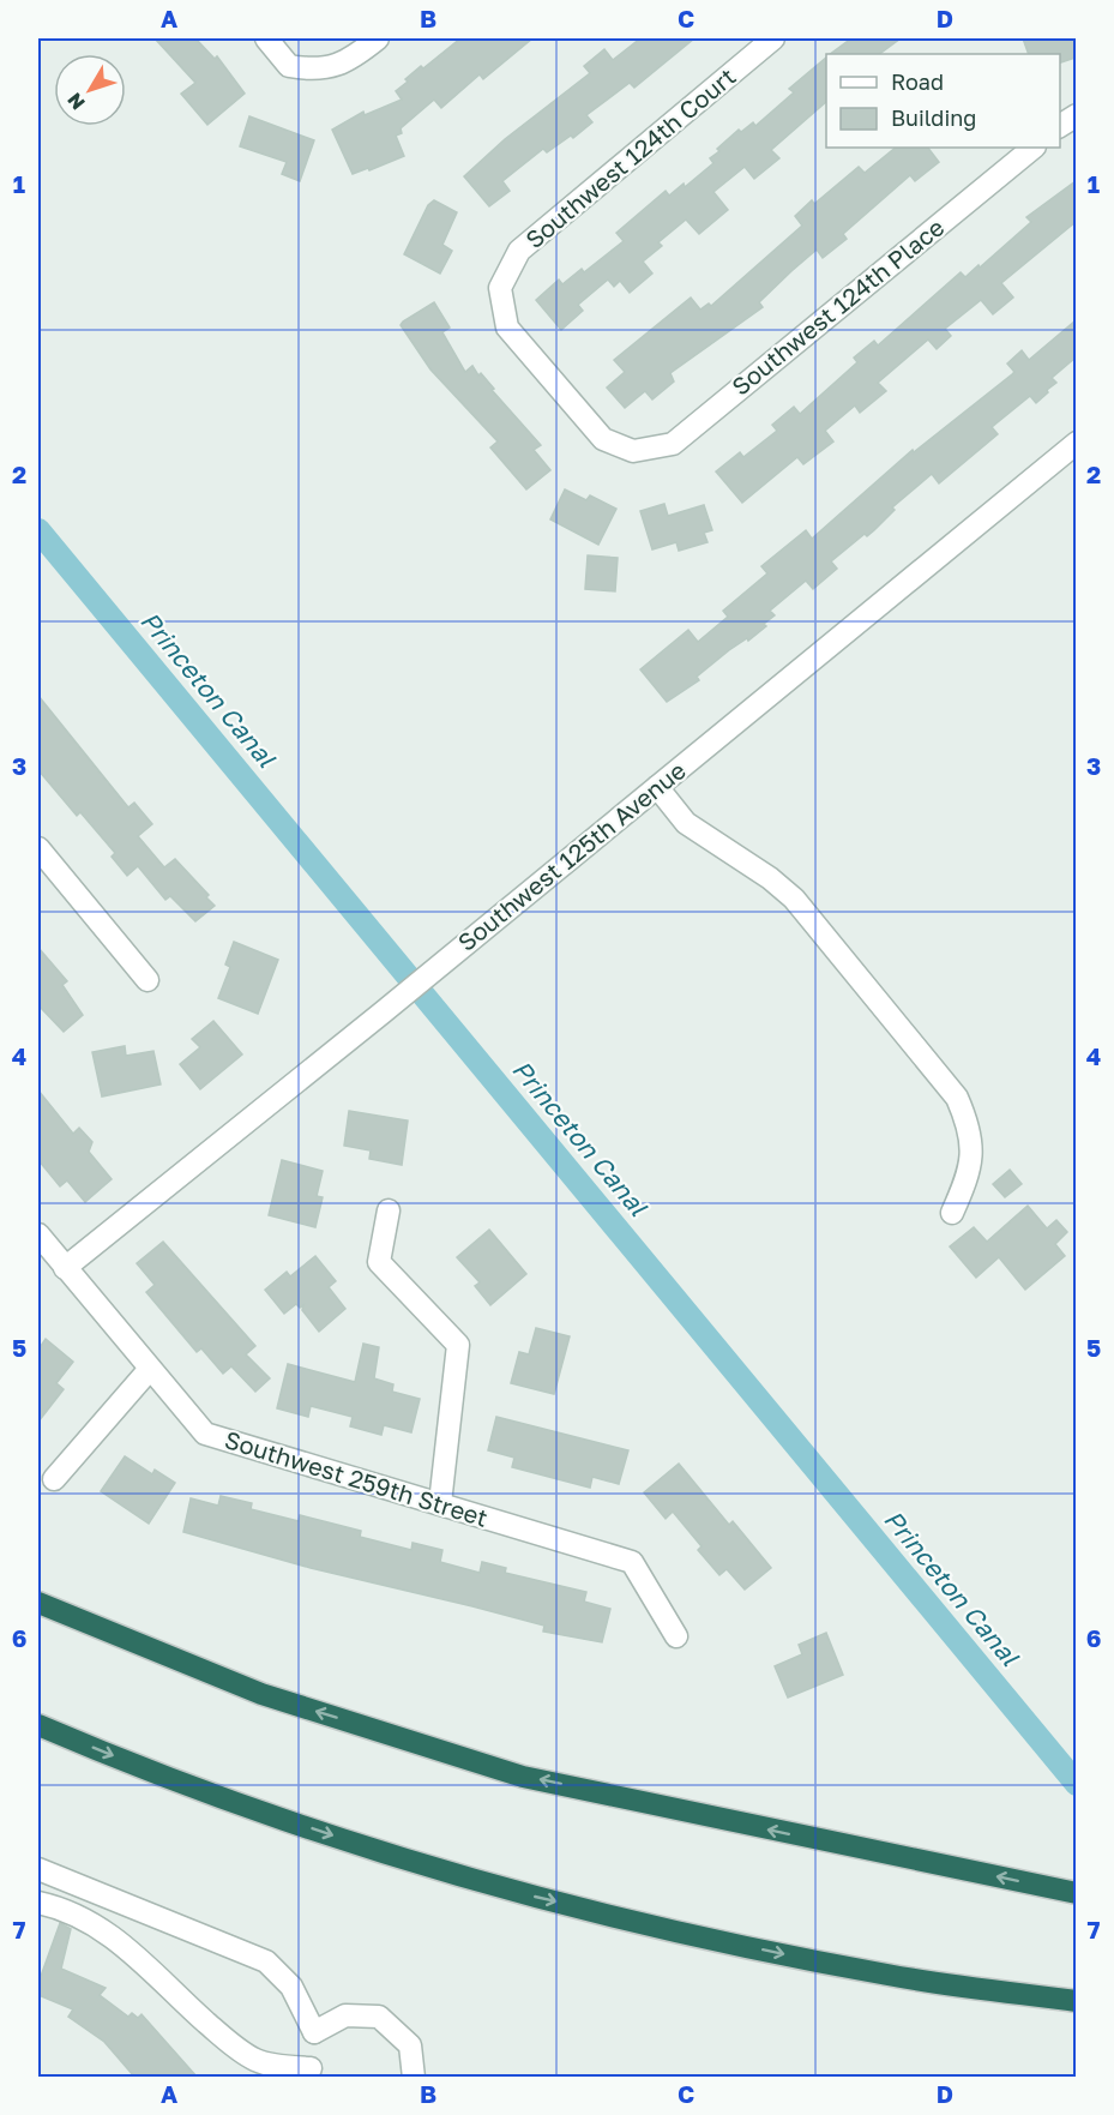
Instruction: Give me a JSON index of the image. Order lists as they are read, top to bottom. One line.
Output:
{"streets":{"street":["Southwest 124th Court","Southwest 124th Place","Southwest 125th Avenue","Southwest 259th Street"]},"crossings":[["Southwest 124th Court","Southwest 124th Place"],["Southwest 125th Avenue","Southwest 259th Street"]],"water":["Princeton Canal"],"legend":["Road","Building"],"north":"bottom left","grid":{"columns":["A","B","C","D"],"rows":["1","2","3","4","5","6","7"]}}
